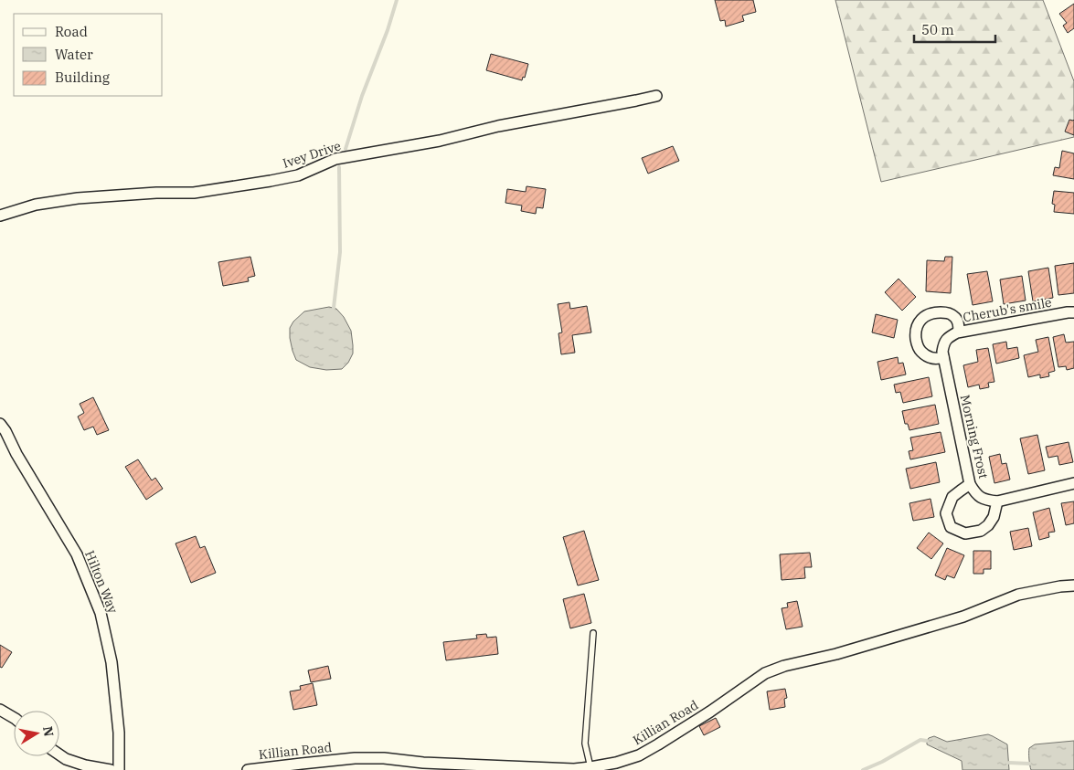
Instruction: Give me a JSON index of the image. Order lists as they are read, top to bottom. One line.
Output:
{"streets":{"street":["Ivey Drive","Cherub's smile","Morning Frost","Hilton Way","Killian Road"]},"crossings":[["Cherub's smile","Morning Frost"]],"legend":["Road","Water","Building"],"scale_bar":"50 m","north":"right"}
